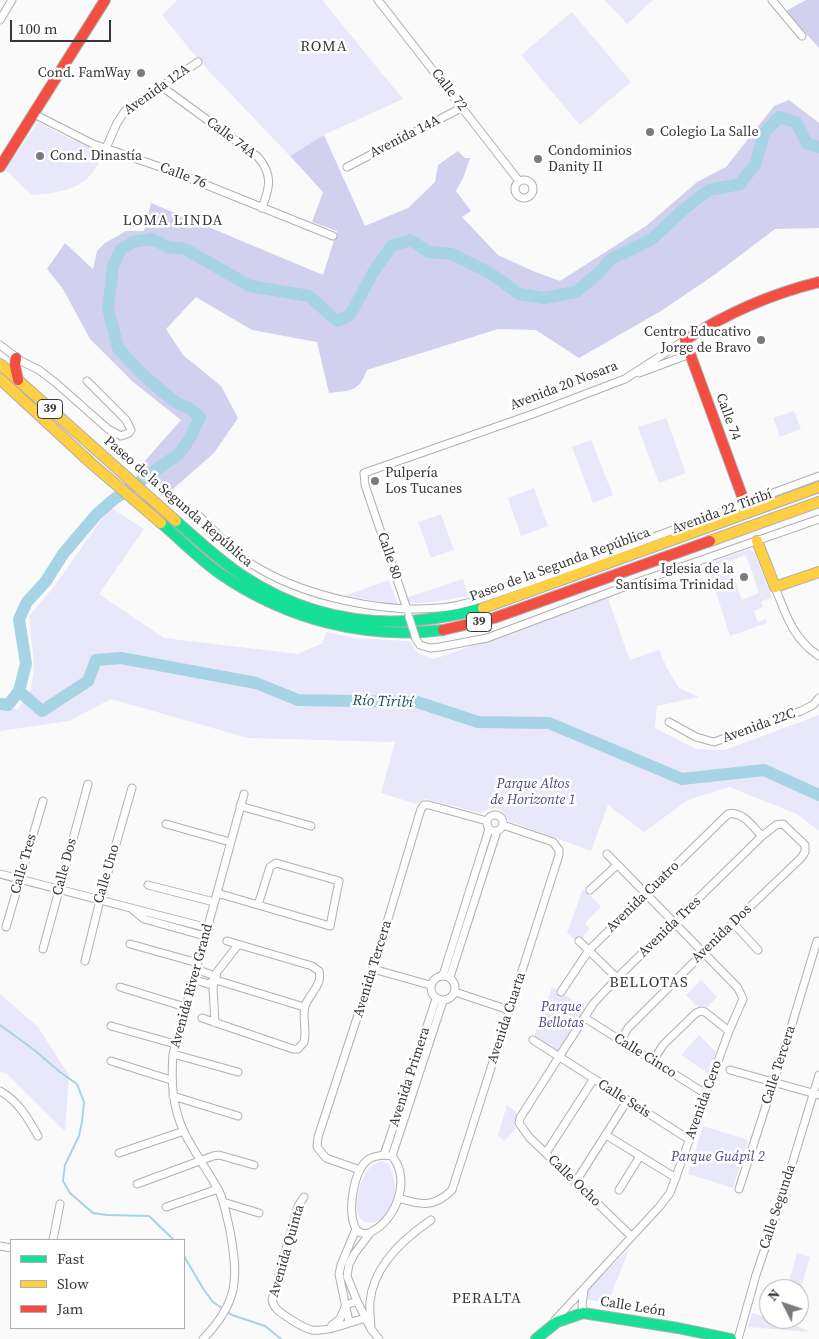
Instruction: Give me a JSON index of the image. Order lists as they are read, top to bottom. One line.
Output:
{"streets":{"main road":["Avenida 20 Nosara","39","Calle 74","Paseo de la Segunda República","Calle León"],"street":["Avenida 12A","Calle 72","Avenida 14A","Calle 74A","Calle 76","Avenida 22 Tiribí","Calle 80","Avenida 22C","Calle Tres","Calle Dos","Calle Uno","Avenida Cuatro","Avenida Tres","Avenida Dos","Avenida Tercera","Avenida River Grand","Avenida Cuarta","Calle Cinco","Calle Tercera","Avenida Primera","Calle Seis","Avenida Cero","Calle Ocho","Calle Segunda","Avenida Quinta"]},"crossings":[["Avenida 12A","Calle 74A"],["Avenida 12A","Calle 76"],["Calle 72","Avenida 14A"],["Calle 74A","Calle 76"],["Avenida 20 Nosara","Calle 74"],["Avenida 20 Nosara","Calle 80"],["Calle 74","Avenida 22 Tiribí"],["Avenida 22 Tiribí","Calle 80"],["Avenida Cuatro","Avenida Tres"],["Avenida Cuatro","Avenida Dos"],["Avenida Tres","Avenida Dos"],["Avenida Tres","Calle Cinco"],["Avenida Tres","Calle Seis"],["Avenida Tres","Calle Ocho"],["Avenida Dos","Calle Cinco"],["Avenida Dos","Avenida Cero"],["Avenida Tercera","Avenida Cuarta"],["Calle Cinco","Avenida Cero"],["Calle Seis","Avenida Cero"],["Avenida Cero","Calle Ocho"],["Avenida Cero","Calle León"]],"districts":["ROMA","LOMA LINDA","BELLOTAS","PERALTA"],"water":["Río Tiribí"],"parks":["Parque Altos de Horizonte 1","Parque Bellotas","Parque Guápil 2"],"places":["Cond. FamWay","Colegio La Salle","Cond. Dinastía","Condominios Danity II","Centro Educativo Jorge de Bravo","Pulpería Los Tucanes","Iglesia de la Santísima Trinidad"],"legend":["Fast","Slow","Jam"],"scale_bar":"100 m","north":"top left"}
